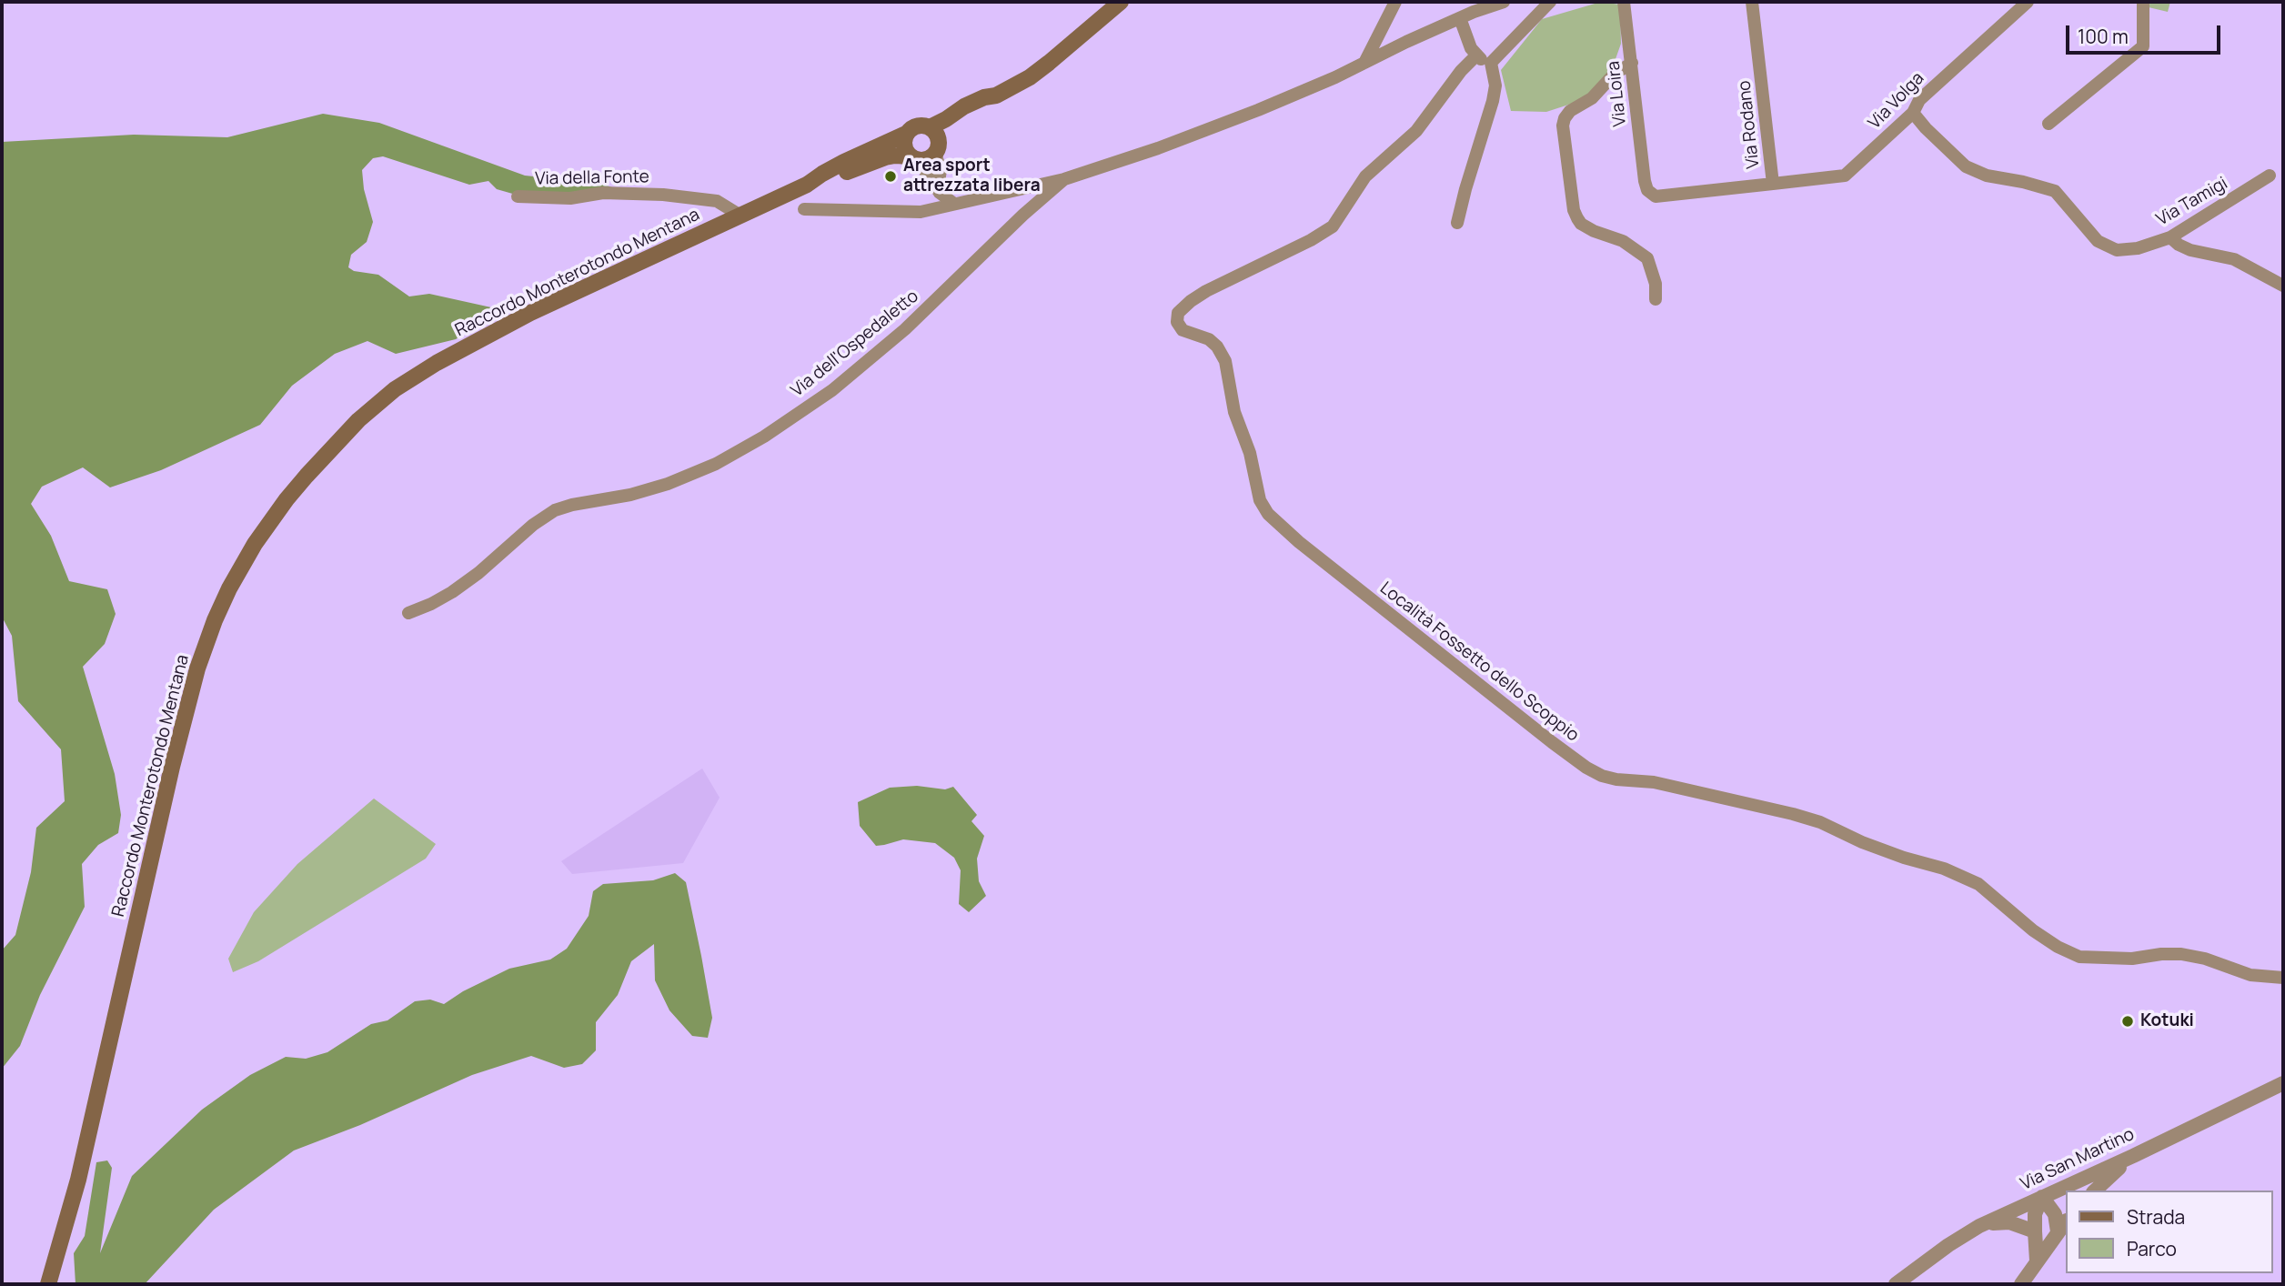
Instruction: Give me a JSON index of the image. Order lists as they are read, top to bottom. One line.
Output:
{"streets":{"main road":["Raccordo Monterotondo Mentana"],"street":["Via Loira","Via Volga","Via Rodano","Via della Fonte","Via Tamigi","Via dell'Ospedaletto","Località Fossetto dello Scoppio","Via San Martino"]},"crossings":[["Via Loira","Via Rodano"],["Via Volga","Via Rodano"],["Via Volga","Via Tamigi"],["Via della Fonte","Raccordo Monterotondo Mentana"]],"places":["Area sport attrezzata libera","Kotuki"],"legend":["Strada","Parco"],"scale_bar":"100 m"}
